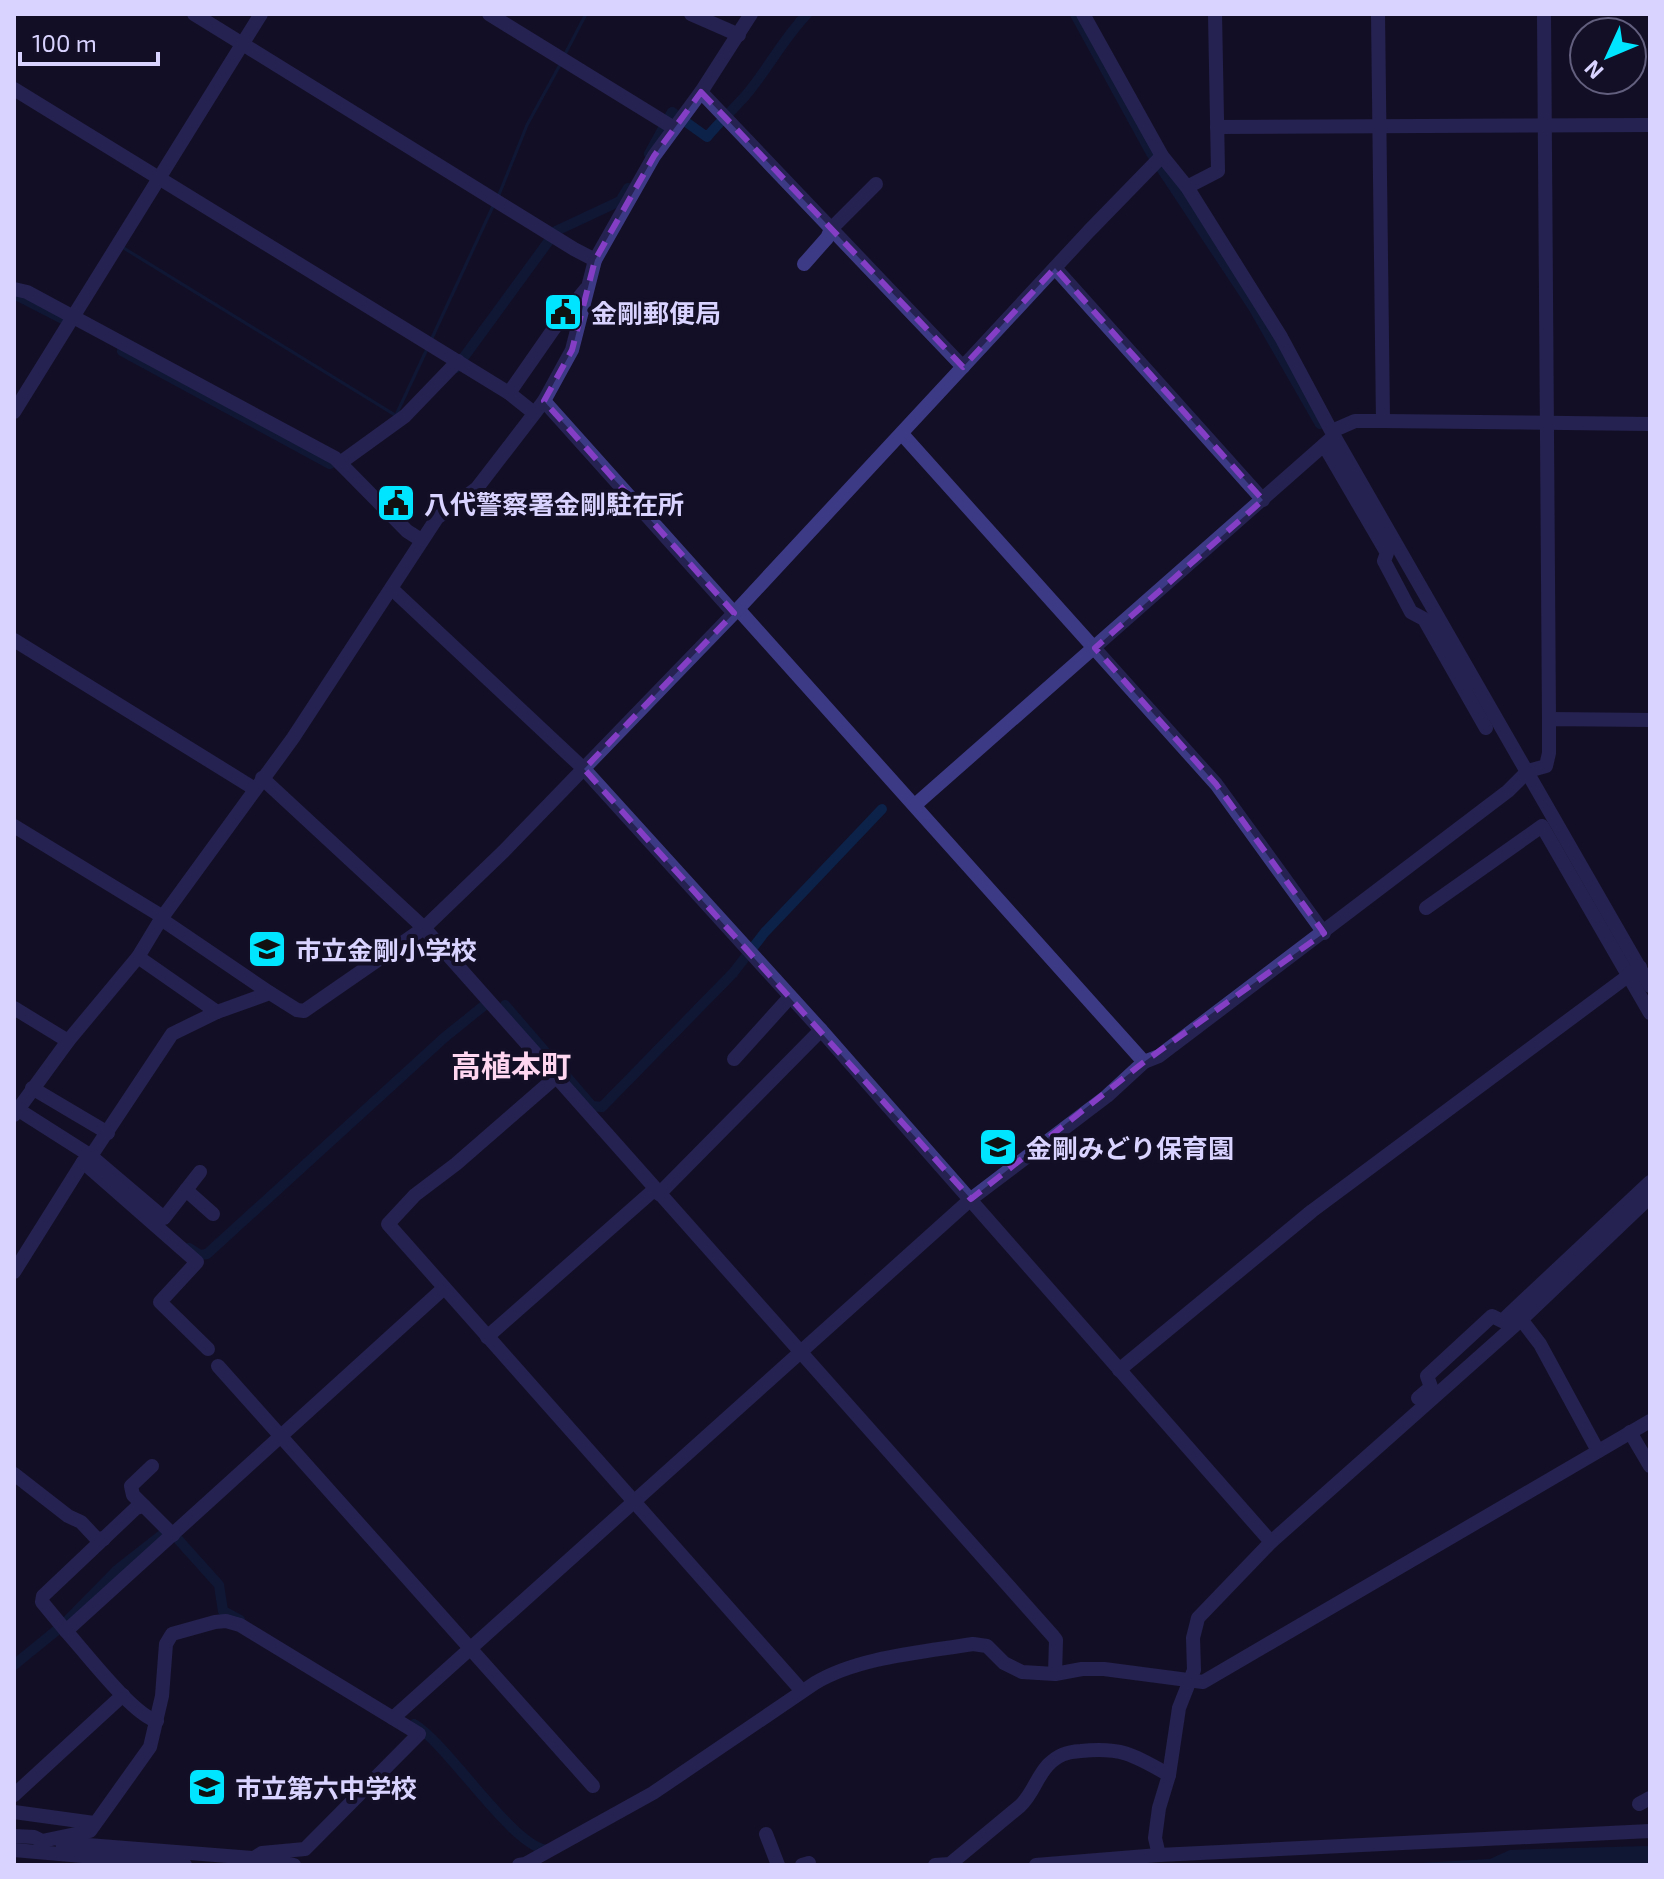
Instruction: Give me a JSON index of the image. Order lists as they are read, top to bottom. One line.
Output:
{"districts":["高植本町"],"places":{"public building":["金剛郵便局","八代警察署金剛駐在所"],"school or university":["市立金剛小学校","金剛みどり保育園","市立第六中学校"]},"scale_bar":"100 m","north":"bottom left"}
